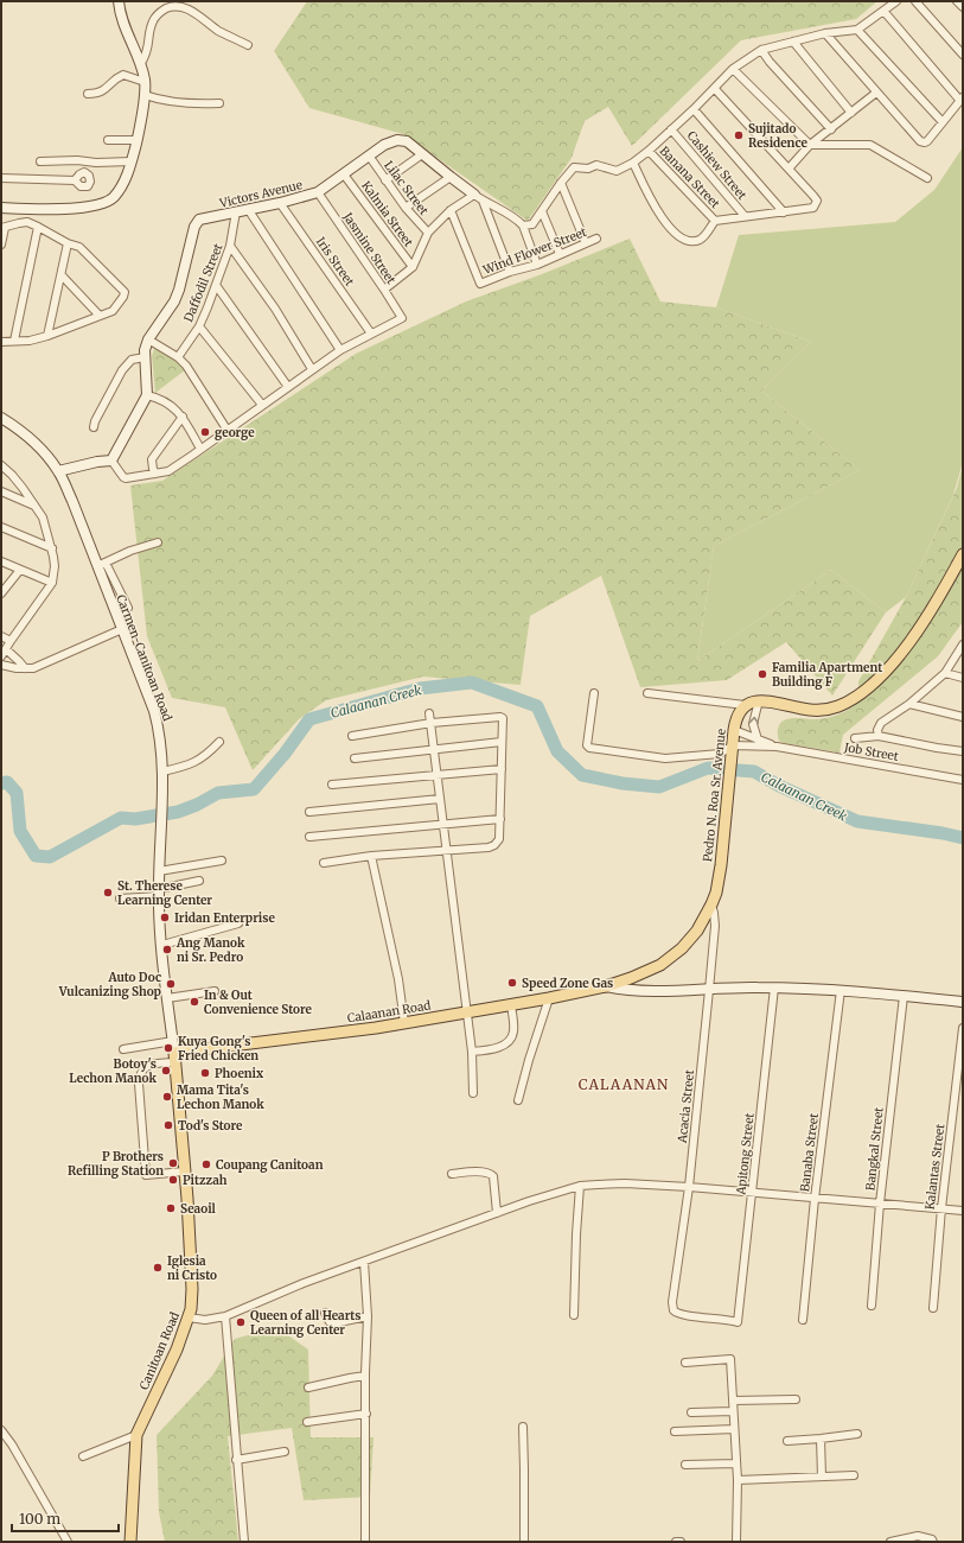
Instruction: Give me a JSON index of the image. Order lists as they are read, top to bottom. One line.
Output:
{"streets":{"main road":["Victors Avenue","Carmen-Canitoan Road","Pedro N. Roa Sr. Avenue","Calaanan Road","Canitoan Road"],"street":["Cashiew Street","Banana Street","Lilac Street","Kalmia Street","Jasmine Street","Wind Flower Street","Iris Street","Daffodil Street","Job Street","Acacia Street","Bangkal Street","Banaba Street","Apitong Street","Kalantas Street"]},"crossings":[["Lilac Street","Victors Avenue"],["Victors Avenue","Kalmia Street"],["Victors Avenue","Jasmine Street"],["Victors Avenue","Iris Street"],["Victors Avenue","Daffodil Street"],["Jasmine Street","Iris Street"],["Carmen-Canitoan Road","Calaanan Road"],["Carmen-Canitoan Road","Canitoan Road"],["Job Street","Pedro N. Roa Sr. Avenue"],["Pedro N. Roa Sr. Avenue","Calaanan Road"],["Pedro N. Roa Sr. Avenue","Acacia Street"],["Calaanan Road","Canitoan Road"],["Acacia Street","Apitong Street"]],"districts":["CALAANAN"],"water":["Calaanan Creek"],"places":["Sujitado Residence","george","Familia Apartment Building F","St. Therese Learning Center","Iridan Enterprise","Ang Manok ni Sr. Pedro","Speed Zone Gas","Auto Doc Vulcanizing Shop","In & Out Convenience Store","Kuya Gong's Fried Chicken","Botoy's Lechon Manok","Phoenix","Mama Tita's Lechon Manok","Tod's Store","P Brothers Refilling Station","Coupang Canitoan","Pitzzah","Seaoil","Iglesia ni Cristo","Queen of all Hearts Learning Center"],"scale_bar":"100 m"}
